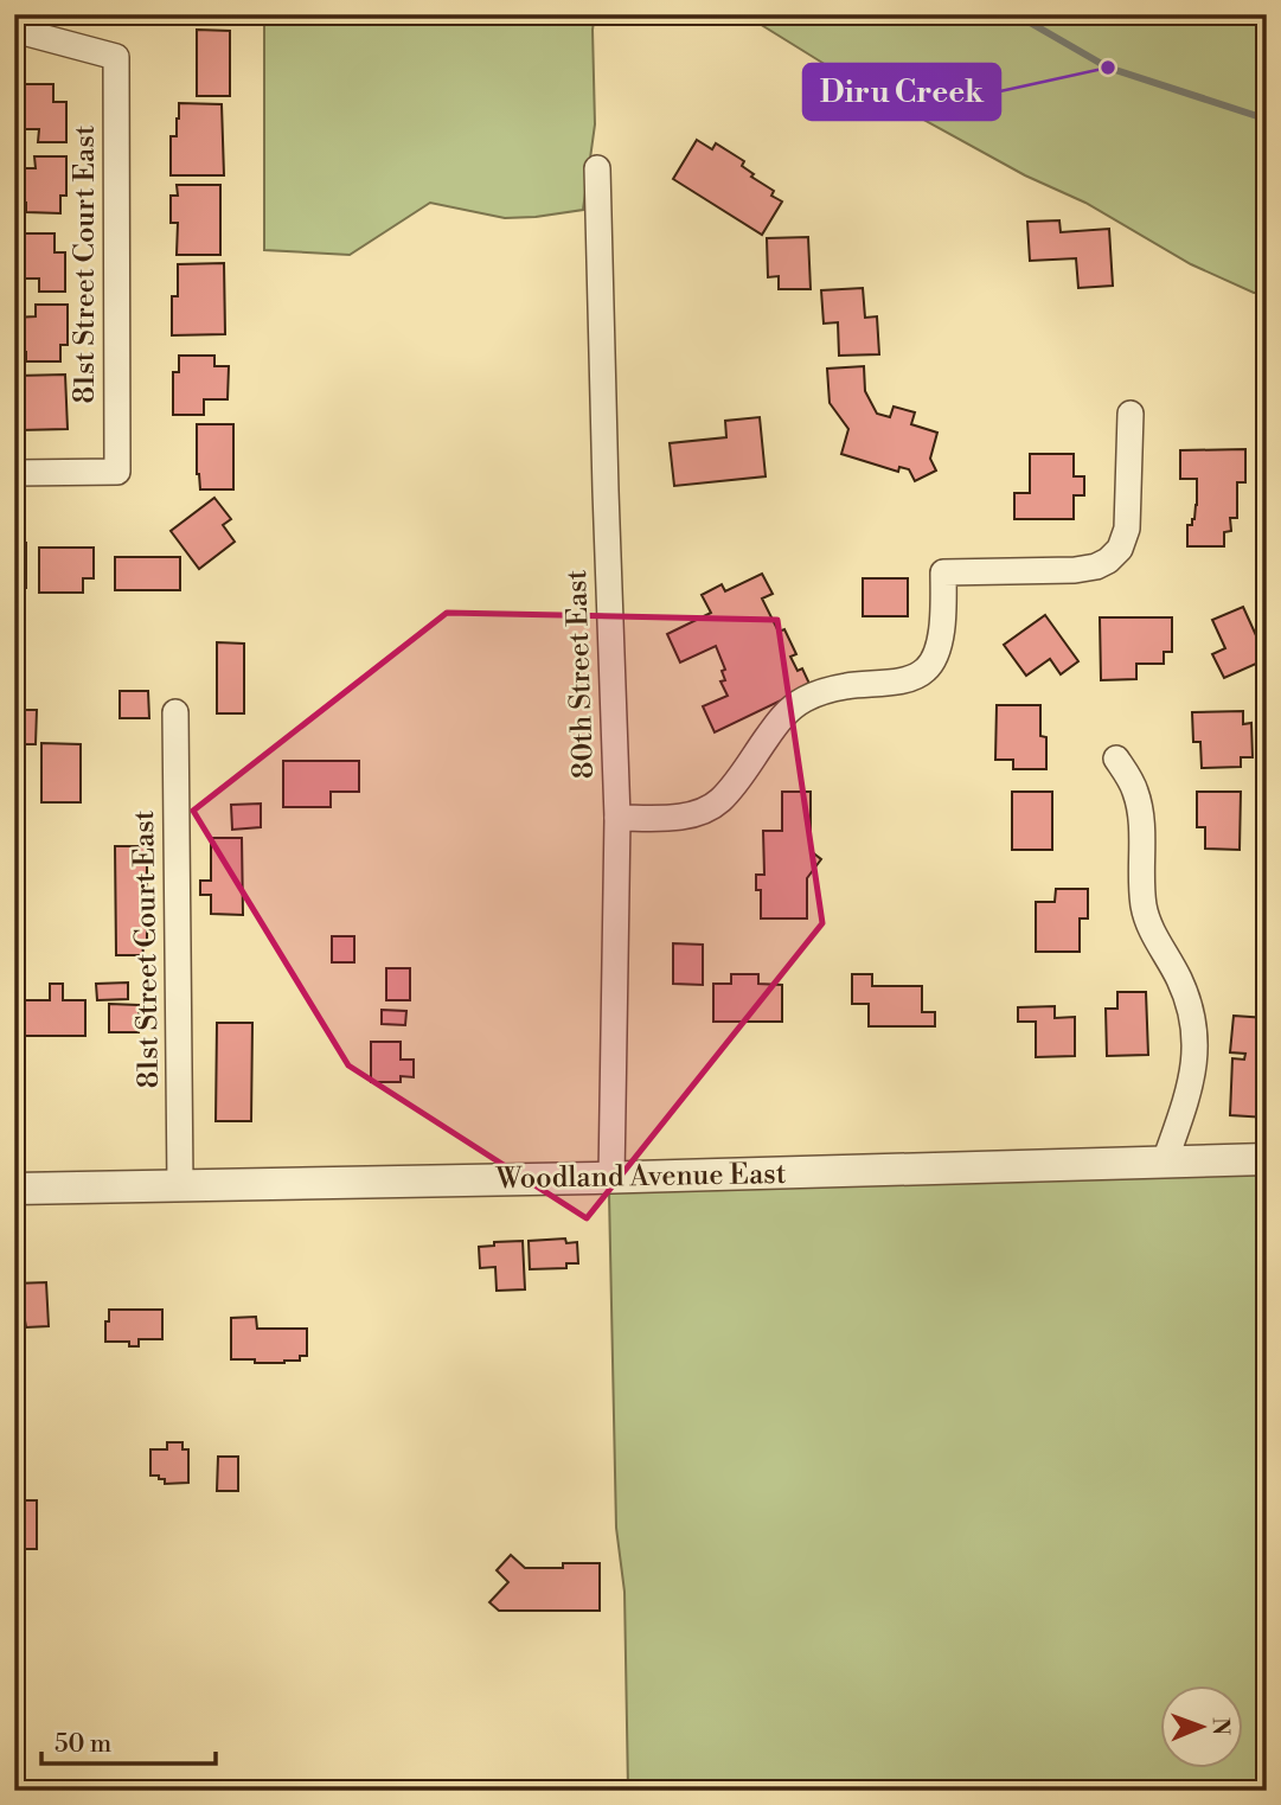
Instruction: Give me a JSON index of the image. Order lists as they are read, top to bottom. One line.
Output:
{"streets":{"street":["81st Street Court East","80th Street East","Woodland Avenue East"]},"crossings":[["81st Street Court East","Woodland Avenue East"],["80th Street East","Woodland Avenue East"]],"places":["Diru Creek"],"scale_bar":"50 m","north":"right"}
